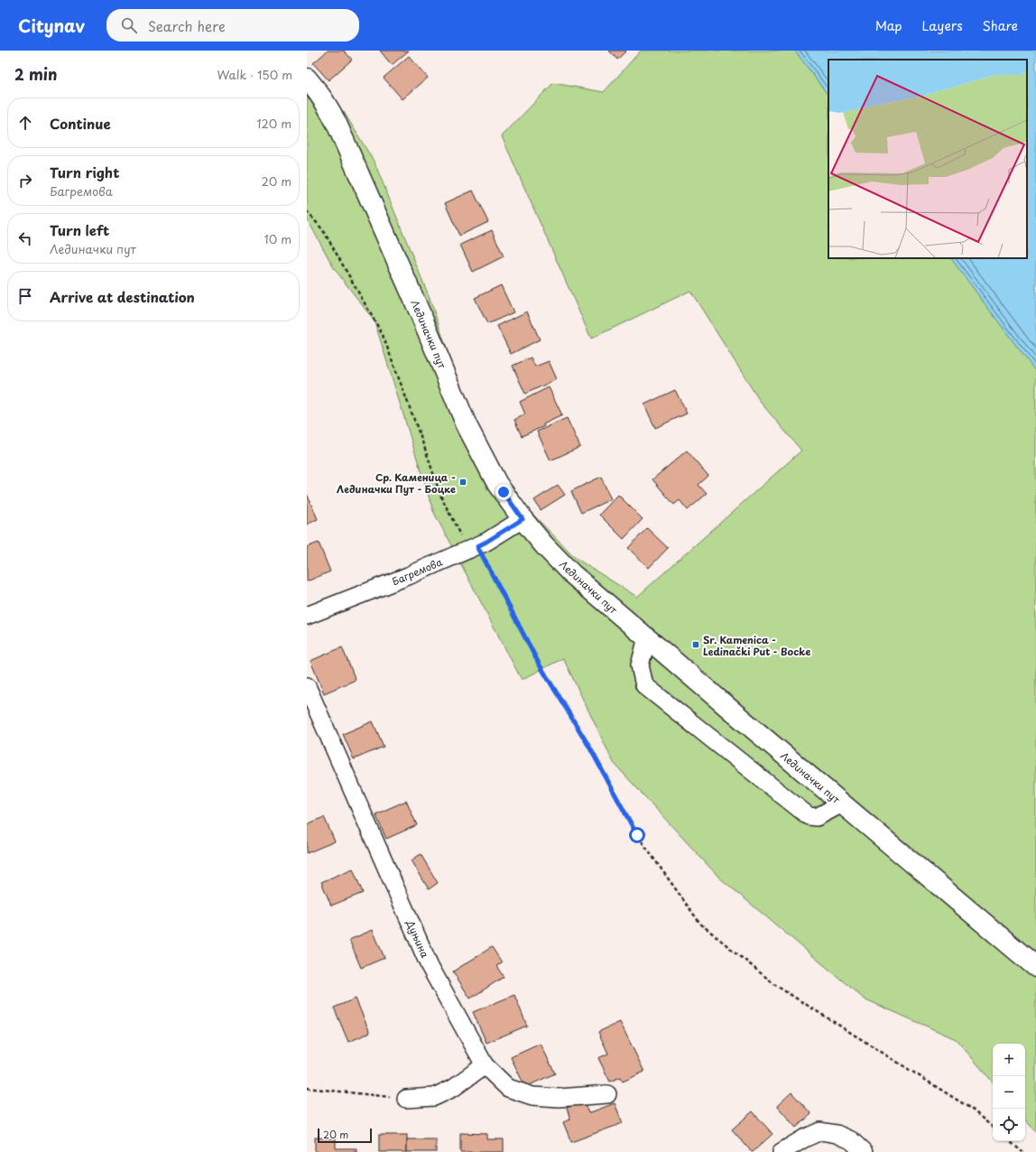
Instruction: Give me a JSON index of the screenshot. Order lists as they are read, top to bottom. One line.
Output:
{"streets":{"main road":["Лединачки пут"],"street":["Багремова","Дуњина"]},"crossings":[["Лединачки пут","Багремова"]],"places":{"transit":["Ср. Каменица - Лединачки Пут - Боцке","Sr. Kamenica - Ledinački Put - Bocke"]},"scale_bar":"20 m","page":{"header":"Citynav","search":"Search here","nav":["Map","Layers","Share"],"heading":["2 min","Walk · 150 m"],"list":[["Continue","120 m"],["Turn right","Багремова","20 m"],["Turn left","Лединачки пут","10 m"],"Arrive at destination"],"map_buttons":["+","−"],"scale":"20 m"}}
